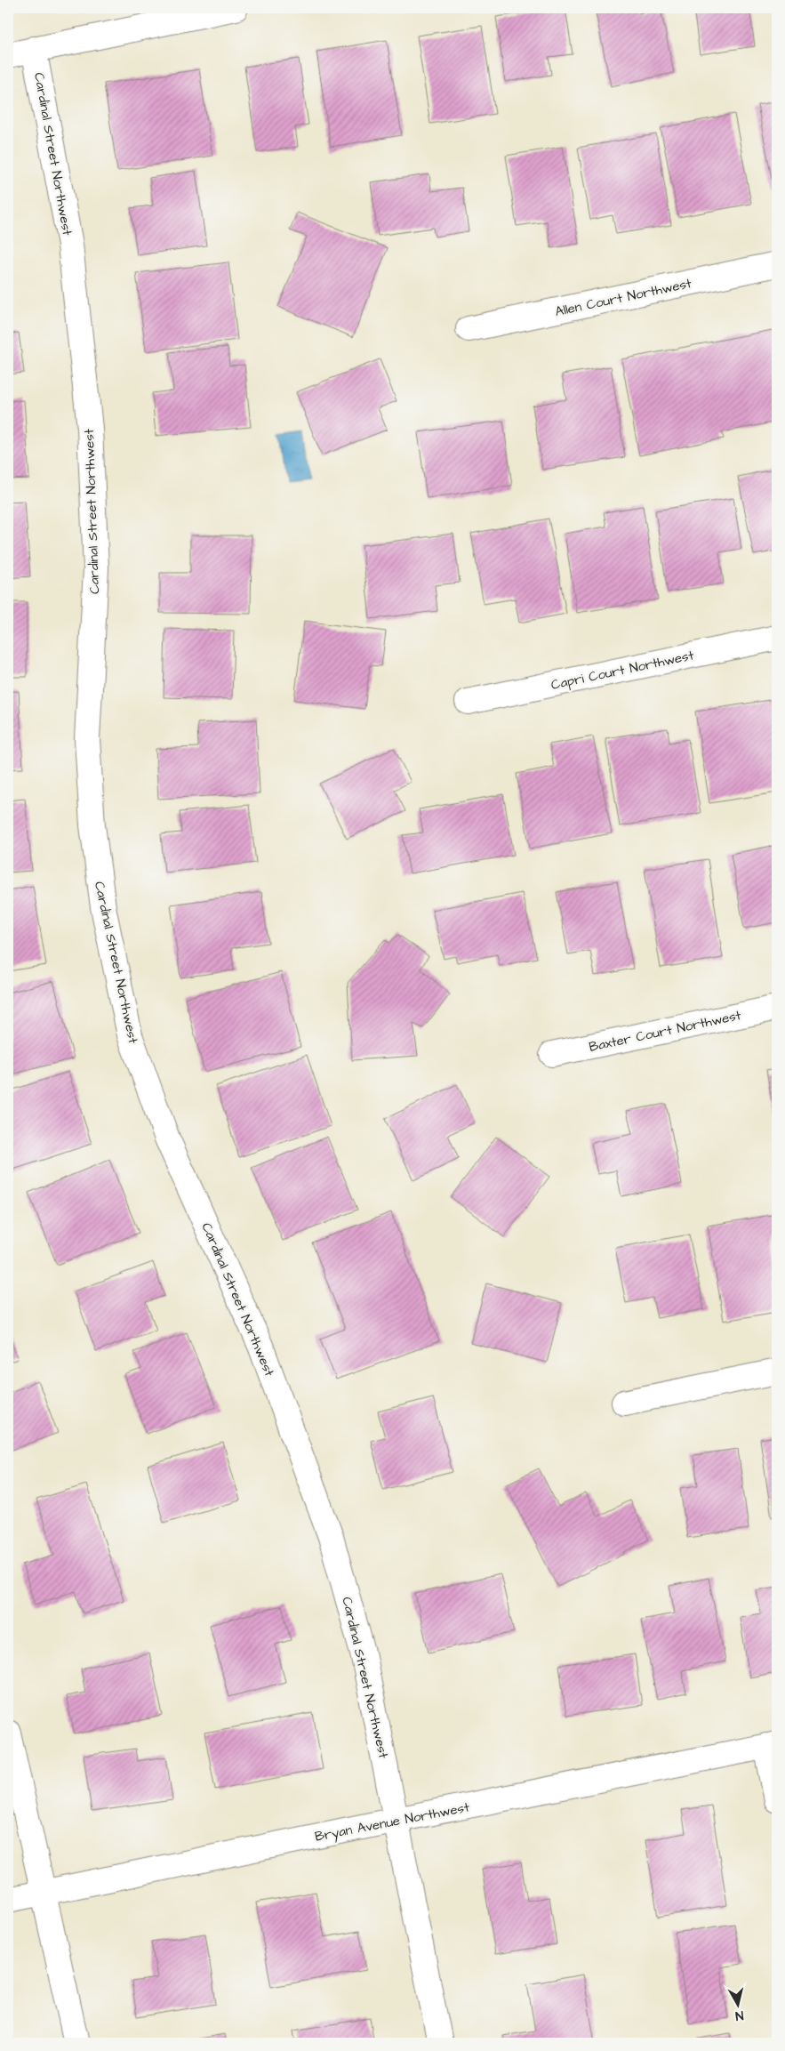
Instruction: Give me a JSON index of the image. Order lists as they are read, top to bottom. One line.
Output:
{"streets":{"street":["Cardinal Street Northwest","Allen Court Northwest","Capri Court Northwest","Baxter Court Northwest","Bryan Avenue Northwest"]},"crossings":[["Cardinal Street Northwest","Bryan Avenue Northwest"]],"north":"bottom"}
